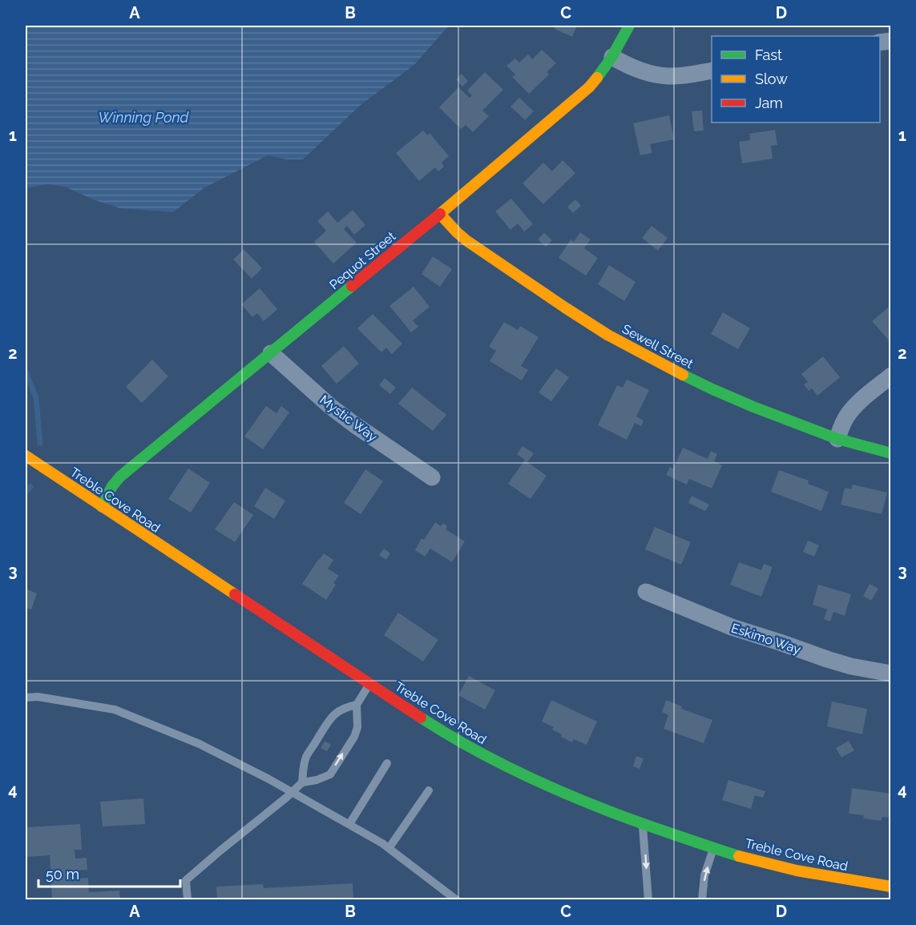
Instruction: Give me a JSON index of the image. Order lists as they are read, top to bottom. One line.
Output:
{"streets":{"street":["Pequot Street","Sewell Street","Mystic Way","Treble Cove Road","Eskimo Way"]},"crossings":[["Pequot Street","Sewell Street"],["Pequot Street","Mystic Way"],["Pequot Street","Treble Cove Road"]],"water":["Winning Pond"],"legend":["Fast","Slow","Jam"],"scale_bar":"50 m","grid":{"columns":["A","B","C","D"],"rows":["1","2","3","4"]}}
